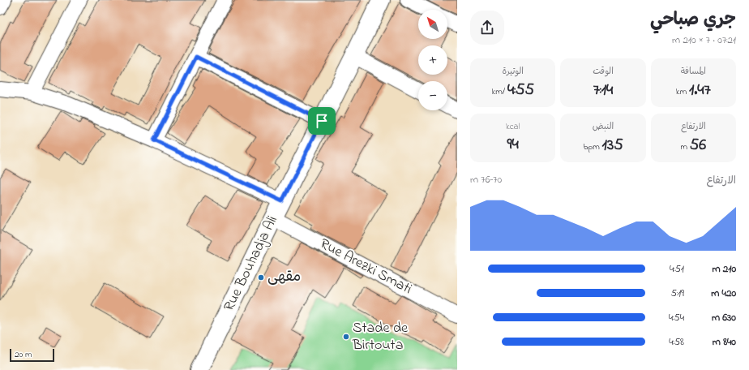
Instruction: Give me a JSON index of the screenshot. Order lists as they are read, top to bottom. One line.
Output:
{"streets":{"main road":["Rue Bouhadja Ali"],"street":["Rue Arezki Smati"]},"crossings":[["Rue Bouhadja Ali","Rue Arezki Smati"]],"places":["مقهى","Stade de Birtouta"],"scale_bar":"20 m","north":"top left","page":{"heading":["جري صباحي","07:21 · 7 × 210 m"],"map_buttons":["+","−"],"stats":[["المسافة","1.47 km"],["الوقت","7:14"],["الوتيرة","4:55 /km"],["الارتفاع","56 m"],["النبض","135 bpm"],["kcal","94"]],"chart":["الارتفاع","70–76 m"],"list":[{"name":"210 m","note":"4:51"},{"name":"420 m","note":"5:19"},{"name":"630 m","note":"4:54"},{"name":"840 m","note":"4:58"}],"scale":"20 m"}}
